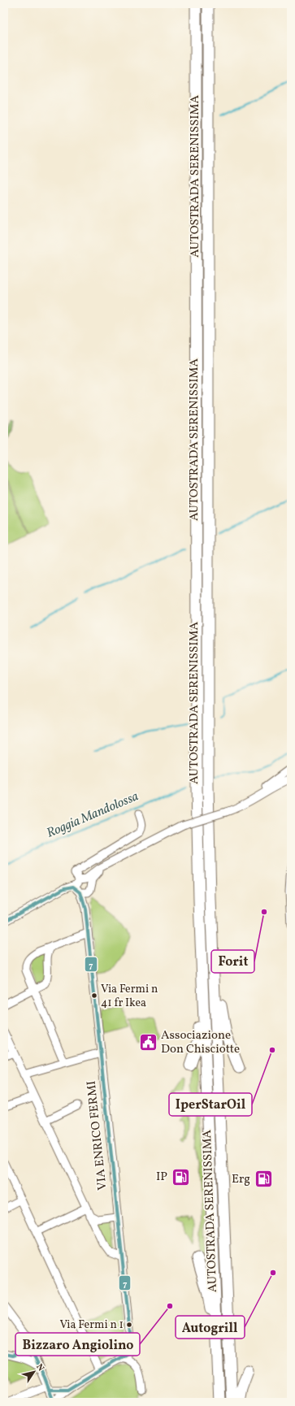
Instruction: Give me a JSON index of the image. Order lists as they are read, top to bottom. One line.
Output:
{"streets":{"highway":["AUTOSTRADA SERENISSIMA"],"street":["VIA ENRICO FERMI"]},"water":["Roggia Mandolossa"],"places":{"other":["Forit","Via Fermi n 41 fr Ikea","IperStarOil","Autogrill","Bizzaro Angiolino","Via Fermi n 1"],"public building":["Associazione Don Chisciotte"],"fuel station":["IP","Erg"]},"lines":["transit line 7"],"north":"top right"}
